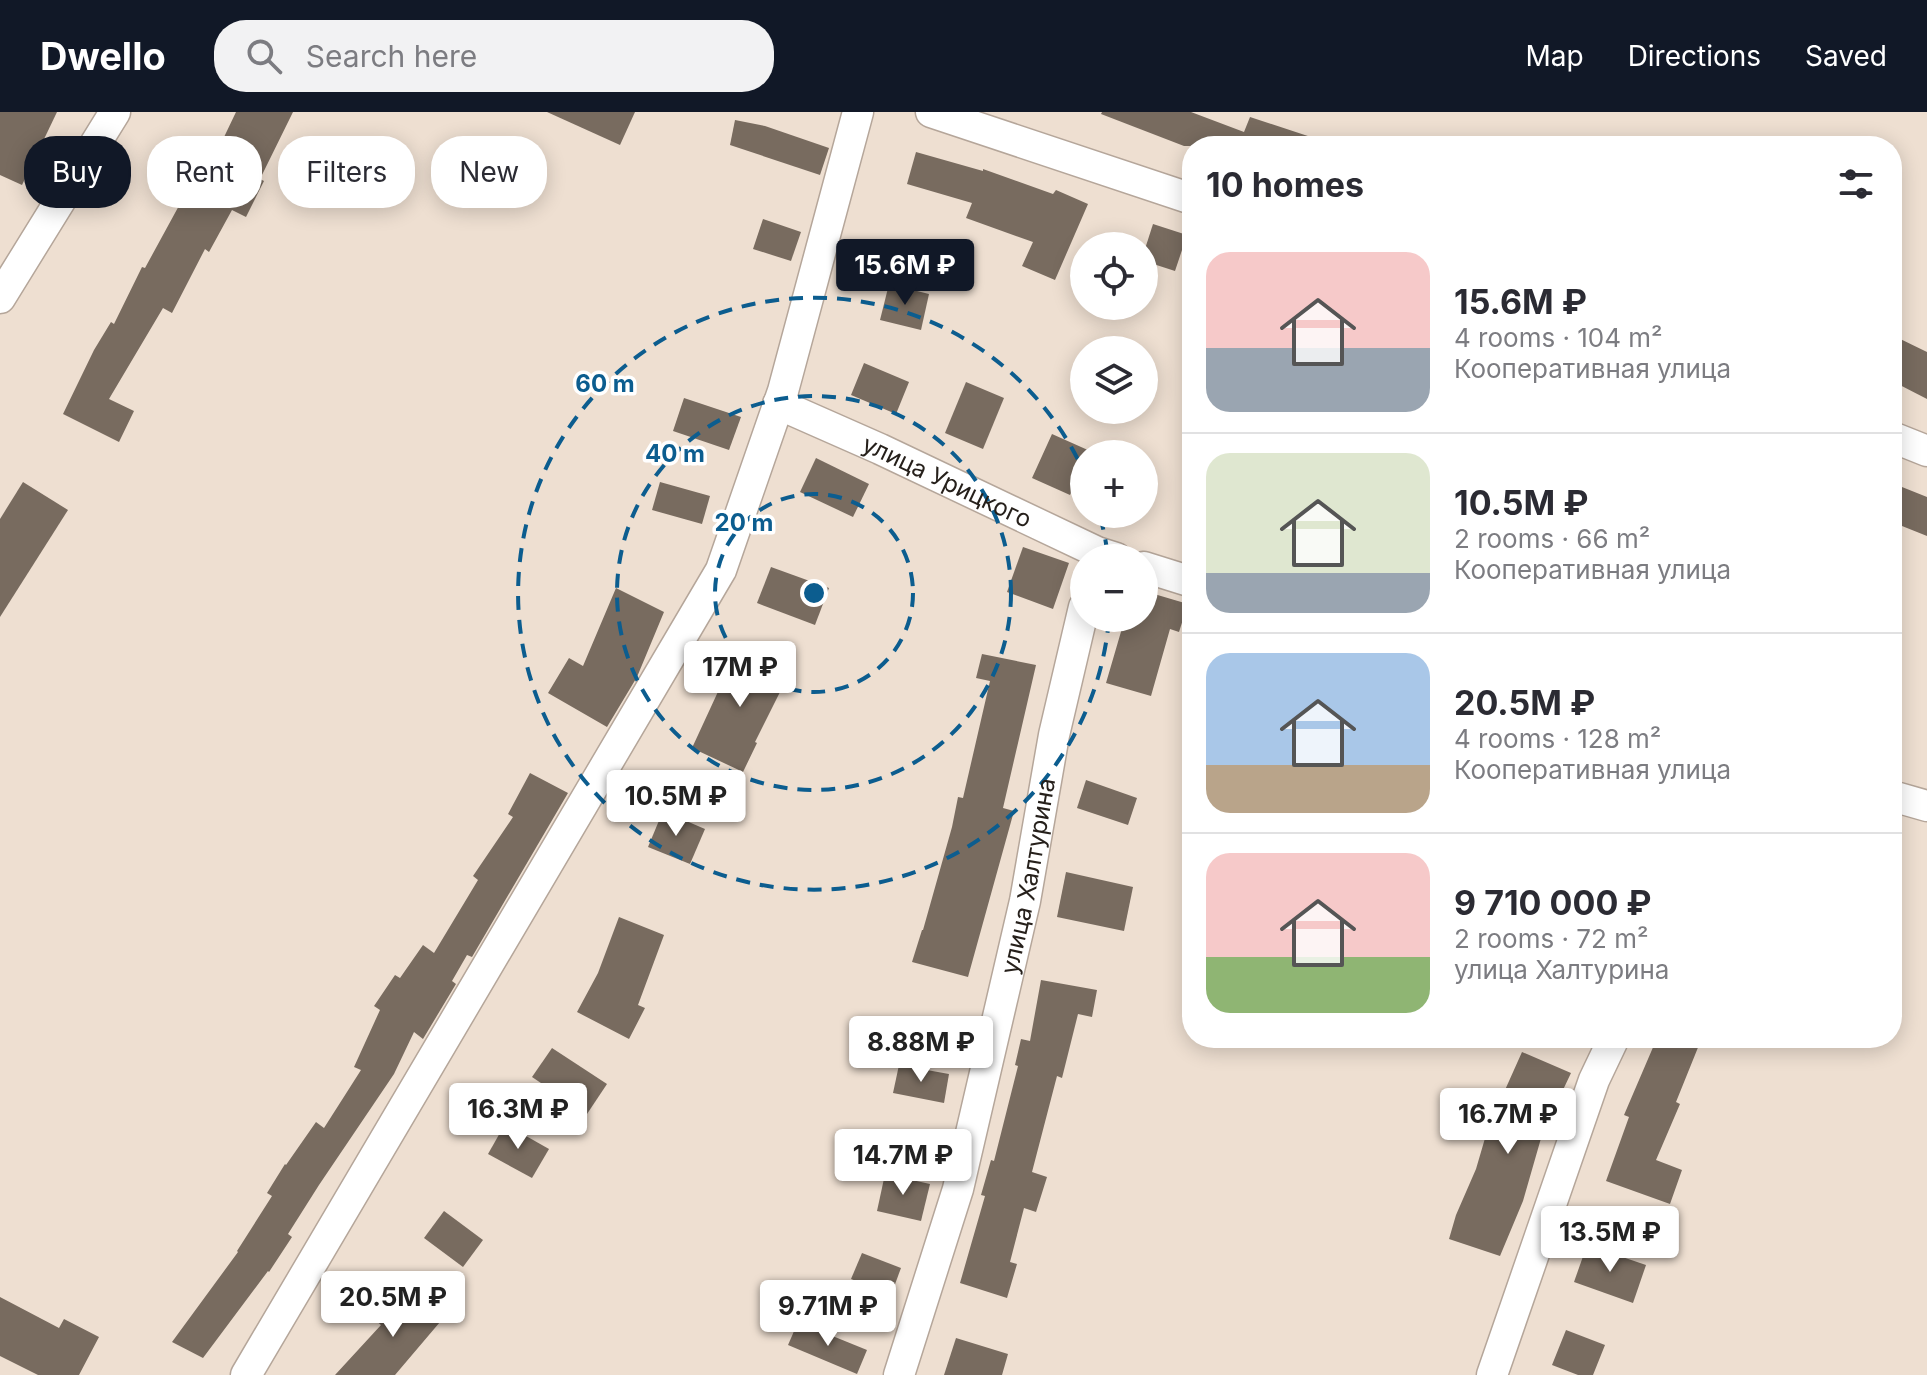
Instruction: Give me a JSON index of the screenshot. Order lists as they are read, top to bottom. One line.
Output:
{"streets":{"street":["улица Урицкого","улица Халтурина"]},"page":{"header":"Dwello","search":"Search here","nav":["Map","Directions","Saved"],"chip":["Buy","Rent","Filters","New"],"heading":"10 homes","map_buttons":["+","−"],"list":[{"name":"15.6M ₽","note":"4 rooms · 104 m² · Кооперативная улица"},{"name":"10.5M ₽","note":"2 rooms · 66 m² · Кооперативная улица"},{"name":"20.5M ₽","note":"4 rooms · 128 m² · Кооперативная улица"},{"name":"9 710 000 ₽","note":"2 rooms · 72 m² · улица Халтурина"}],"price":["15.6M ₽","17M ₽","10.5M ₽","8.88M ₽","16.3M ₽","16.7M ₽","14.7M ₽","13.5M ₽","20.5M ₽","9.71M ₽"]},"rings":["60 m","40 m","20 m"]}
